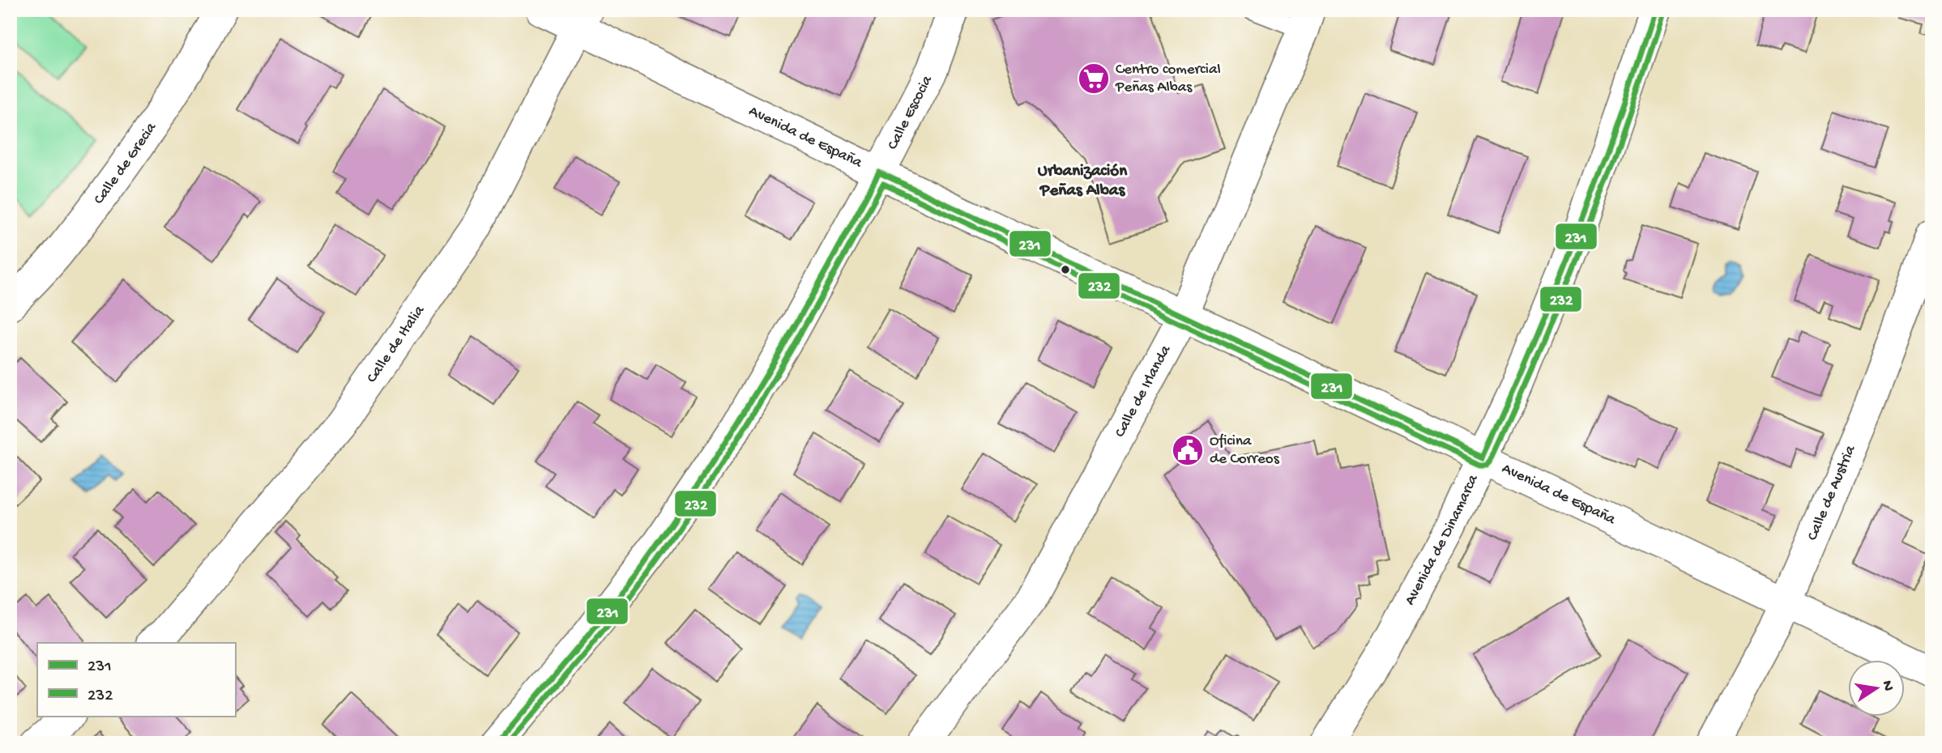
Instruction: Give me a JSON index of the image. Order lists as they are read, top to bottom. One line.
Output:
{"streets":{"street":["Calle Escocia","Avenida de España","Calle de Grecia","Calle de Italia","Calle de Irlanda","Calle de Austria","Avenida de Dinamarca"]},"crossings":[["Calle Escocia","Avenida de España"],["Avenida de España","Calle de Italia"],["Avenida de España","Calle de Irlanda"],["Avenida de España","Calle de Austria"],["Avenida de España","Avenida de Dinamarca"]],"districts":["Urbanización Peñas Albas"],"places":{"supermarket":["Centro comercial Peñas Albas"],"public building":["Oficina de Correos"]},"lines":["transit line 231","transit line 232"],"legend":["231","232"],"north":"right"}
